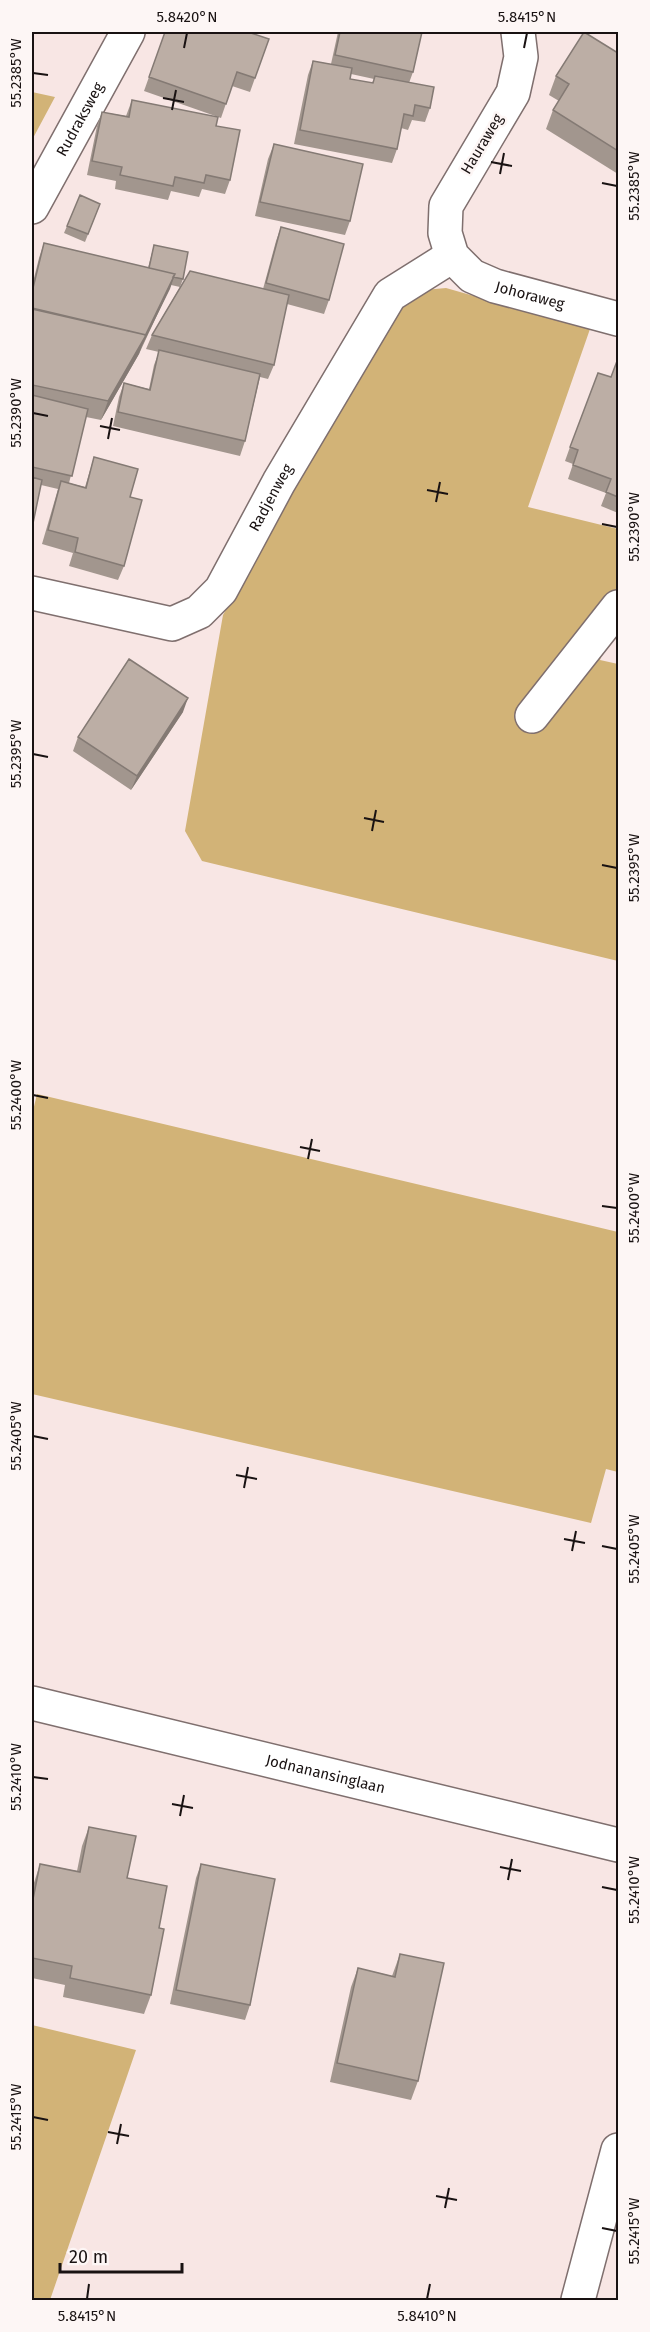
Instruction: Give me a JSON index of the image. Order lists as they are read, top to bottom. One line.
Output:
{"streets":{"street":["Rudraksweg","Hauraweg","Johoraweg","Radjenweg","Jodnanansinglaan"]},"crossings":[["Hauraweg","Johoraweg"],["Hauraweg","Radjenweg"],["Johoraweg","Radjenweg"]],"scale_bar":"20 m","coordinates":["5.8420°N","5.8415°N","55.2385°W","55.2390°W","55.2395°W","55.2400°W","55.2405°W","55.2410°W","55.2415°W","5.8410°N"]}
